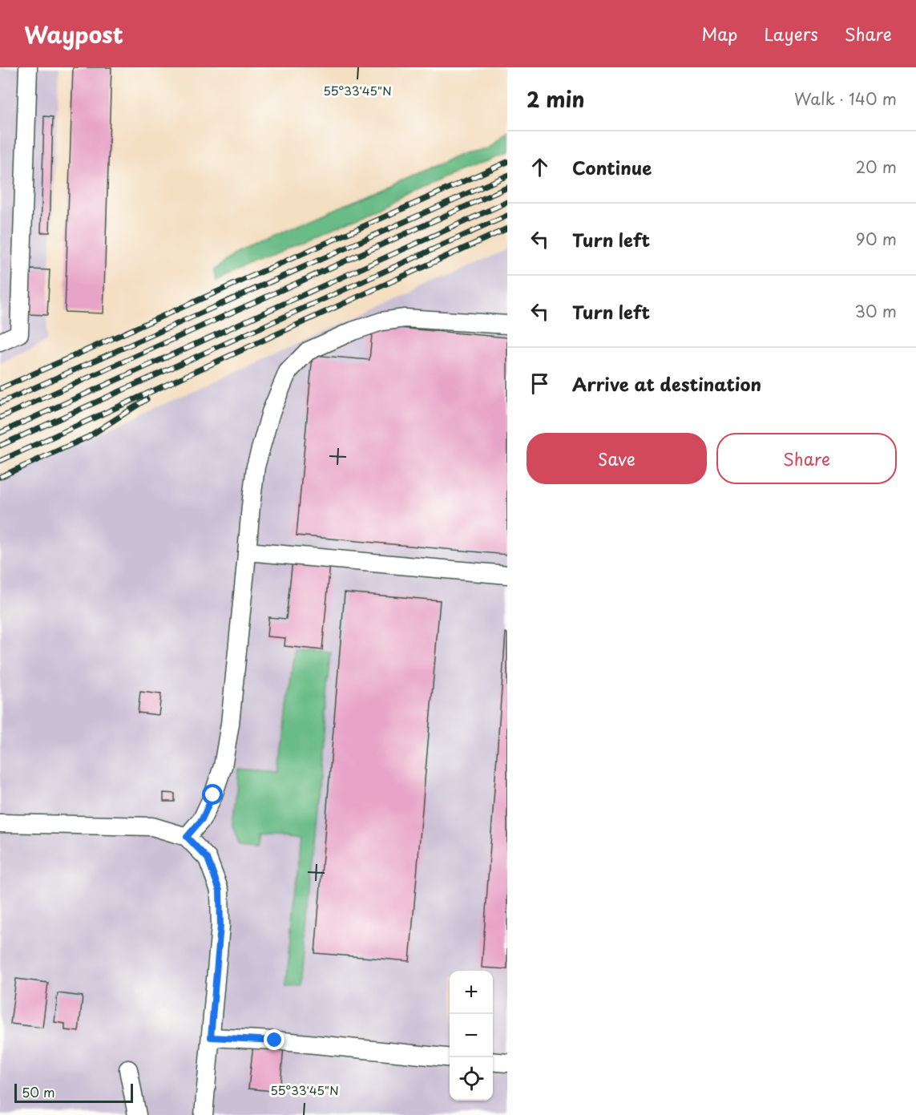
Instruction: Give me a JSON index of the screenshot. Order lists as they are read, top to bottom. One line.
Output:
{"scale_bar":"50 m","page":{"header":"Waypost","nav":["Map","Layers","Share"],"heading":["2 min","Walk · 140 m"],"list":[["Continue","20 m"],["Turn left","90 m"],["Turn left","30 m"],"Arrive at destination"],"buttons":["Save","Share"],"map_buttons":["+","−"],"scale":"50 m"},"coordinates":["55°33'45\"N"]}
